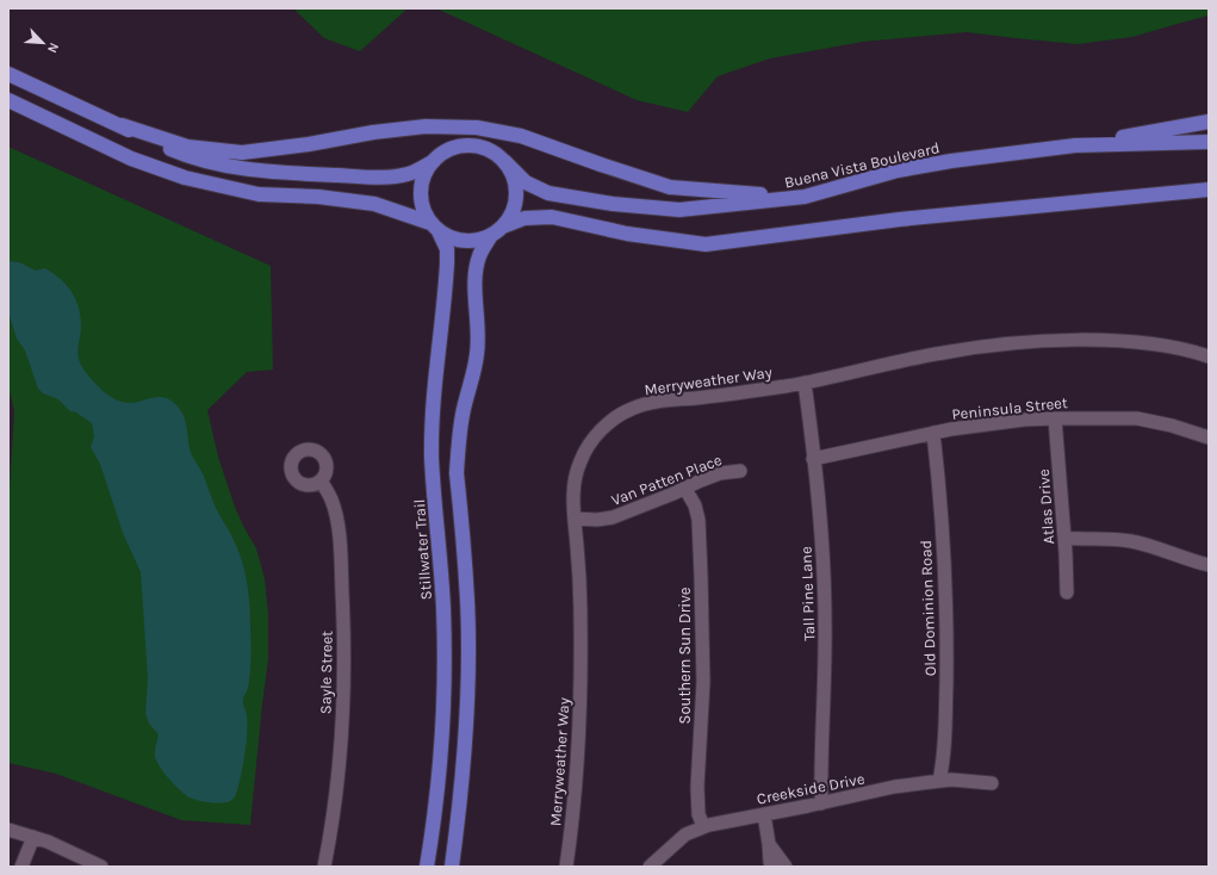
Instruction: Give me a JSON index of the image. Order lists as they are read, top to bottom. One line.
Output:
{"streets":{"main road":["Buena Vista Boulevard","Stillwater Trail"],"street":["Merryweather Way","Peninsula Street","Van Patten Place","Atlas Drive","Tall Pine Lane","Old Dominion Road","Southern Sun Drive","Sayle Street","Creekside Drive"]},"crossings":[["Buena Vista Boulevard","Stillwater Trail"],["Merryweather Way","Van Patten Place"],["Merryweather Way","Tall Pine Lane"],["Peninsula Street","Atlas Drive"],["Peninsula Street","Tall Pine Lane"],["Peninsula Street","Old Dominion Road"],["Van Patten Place","Southern Sun Drive"],["Tall Pine Lane","Creekside Drive"],["Old Dominion Road","Creekside Drive"],["Southern Sun Drive","Creekside Drive"]],"north":"bottom right"}
